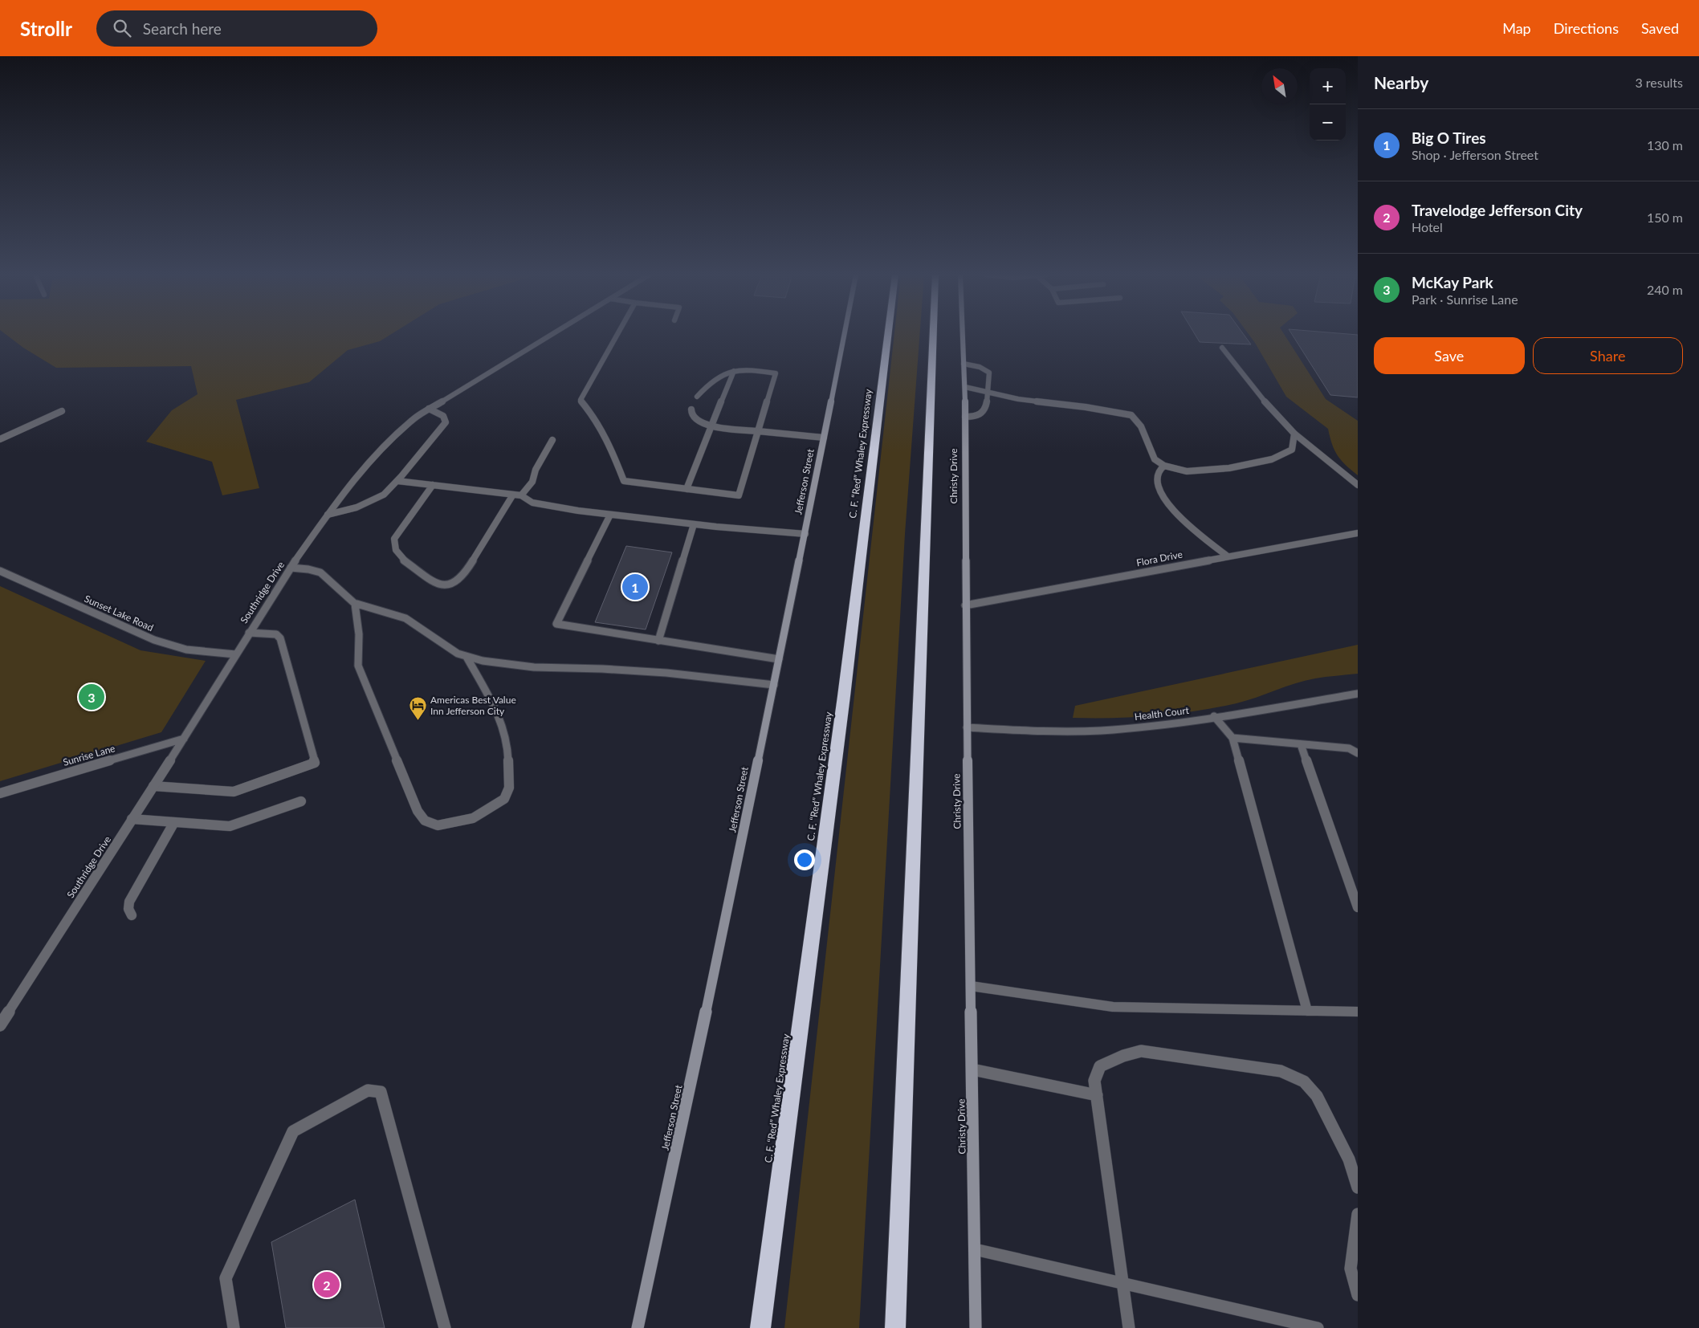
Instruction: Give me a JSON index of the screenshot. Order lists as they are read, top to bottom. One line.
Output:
{"streets":{"highway":["C. F. “Red” Whaley Expressway"],"street":["Christy Drive","Jefferson Street","Flora Drive","Southridge Drive","Sunset Lake Road","Health Court","Sunrise Lane"]},"crossings":[["Christy Drive","Flora Drive"],["Christy Drive","Health Court"],["Southridge Drive","Sunset Lake Road"],["Southridge Drive","Sunrise Lane"]],"places":{"hotel":["Americas Best Value Inn Jefferson City"]},"north":"top left","page":{"header":"Strollr","search":"Search here","nav":["Map","Directions","Saved"],"heading":["Nearby","3 results"],"map_buttons":["+","−"],"list":[{"mark":"1","name":"Big O Tires","note":"Shop · Jefferson Street","value":"130 m"},{"mark":"2","name":"Travelodge Jefferson City","note":"Hotel","value":"150 m"},{"mark":"3","name":"McKay Park","note":"Park · Sunrise Lane","value":"240 m"}],"buttons":["Save","Share"],"pins":["1","3","2"]}}
